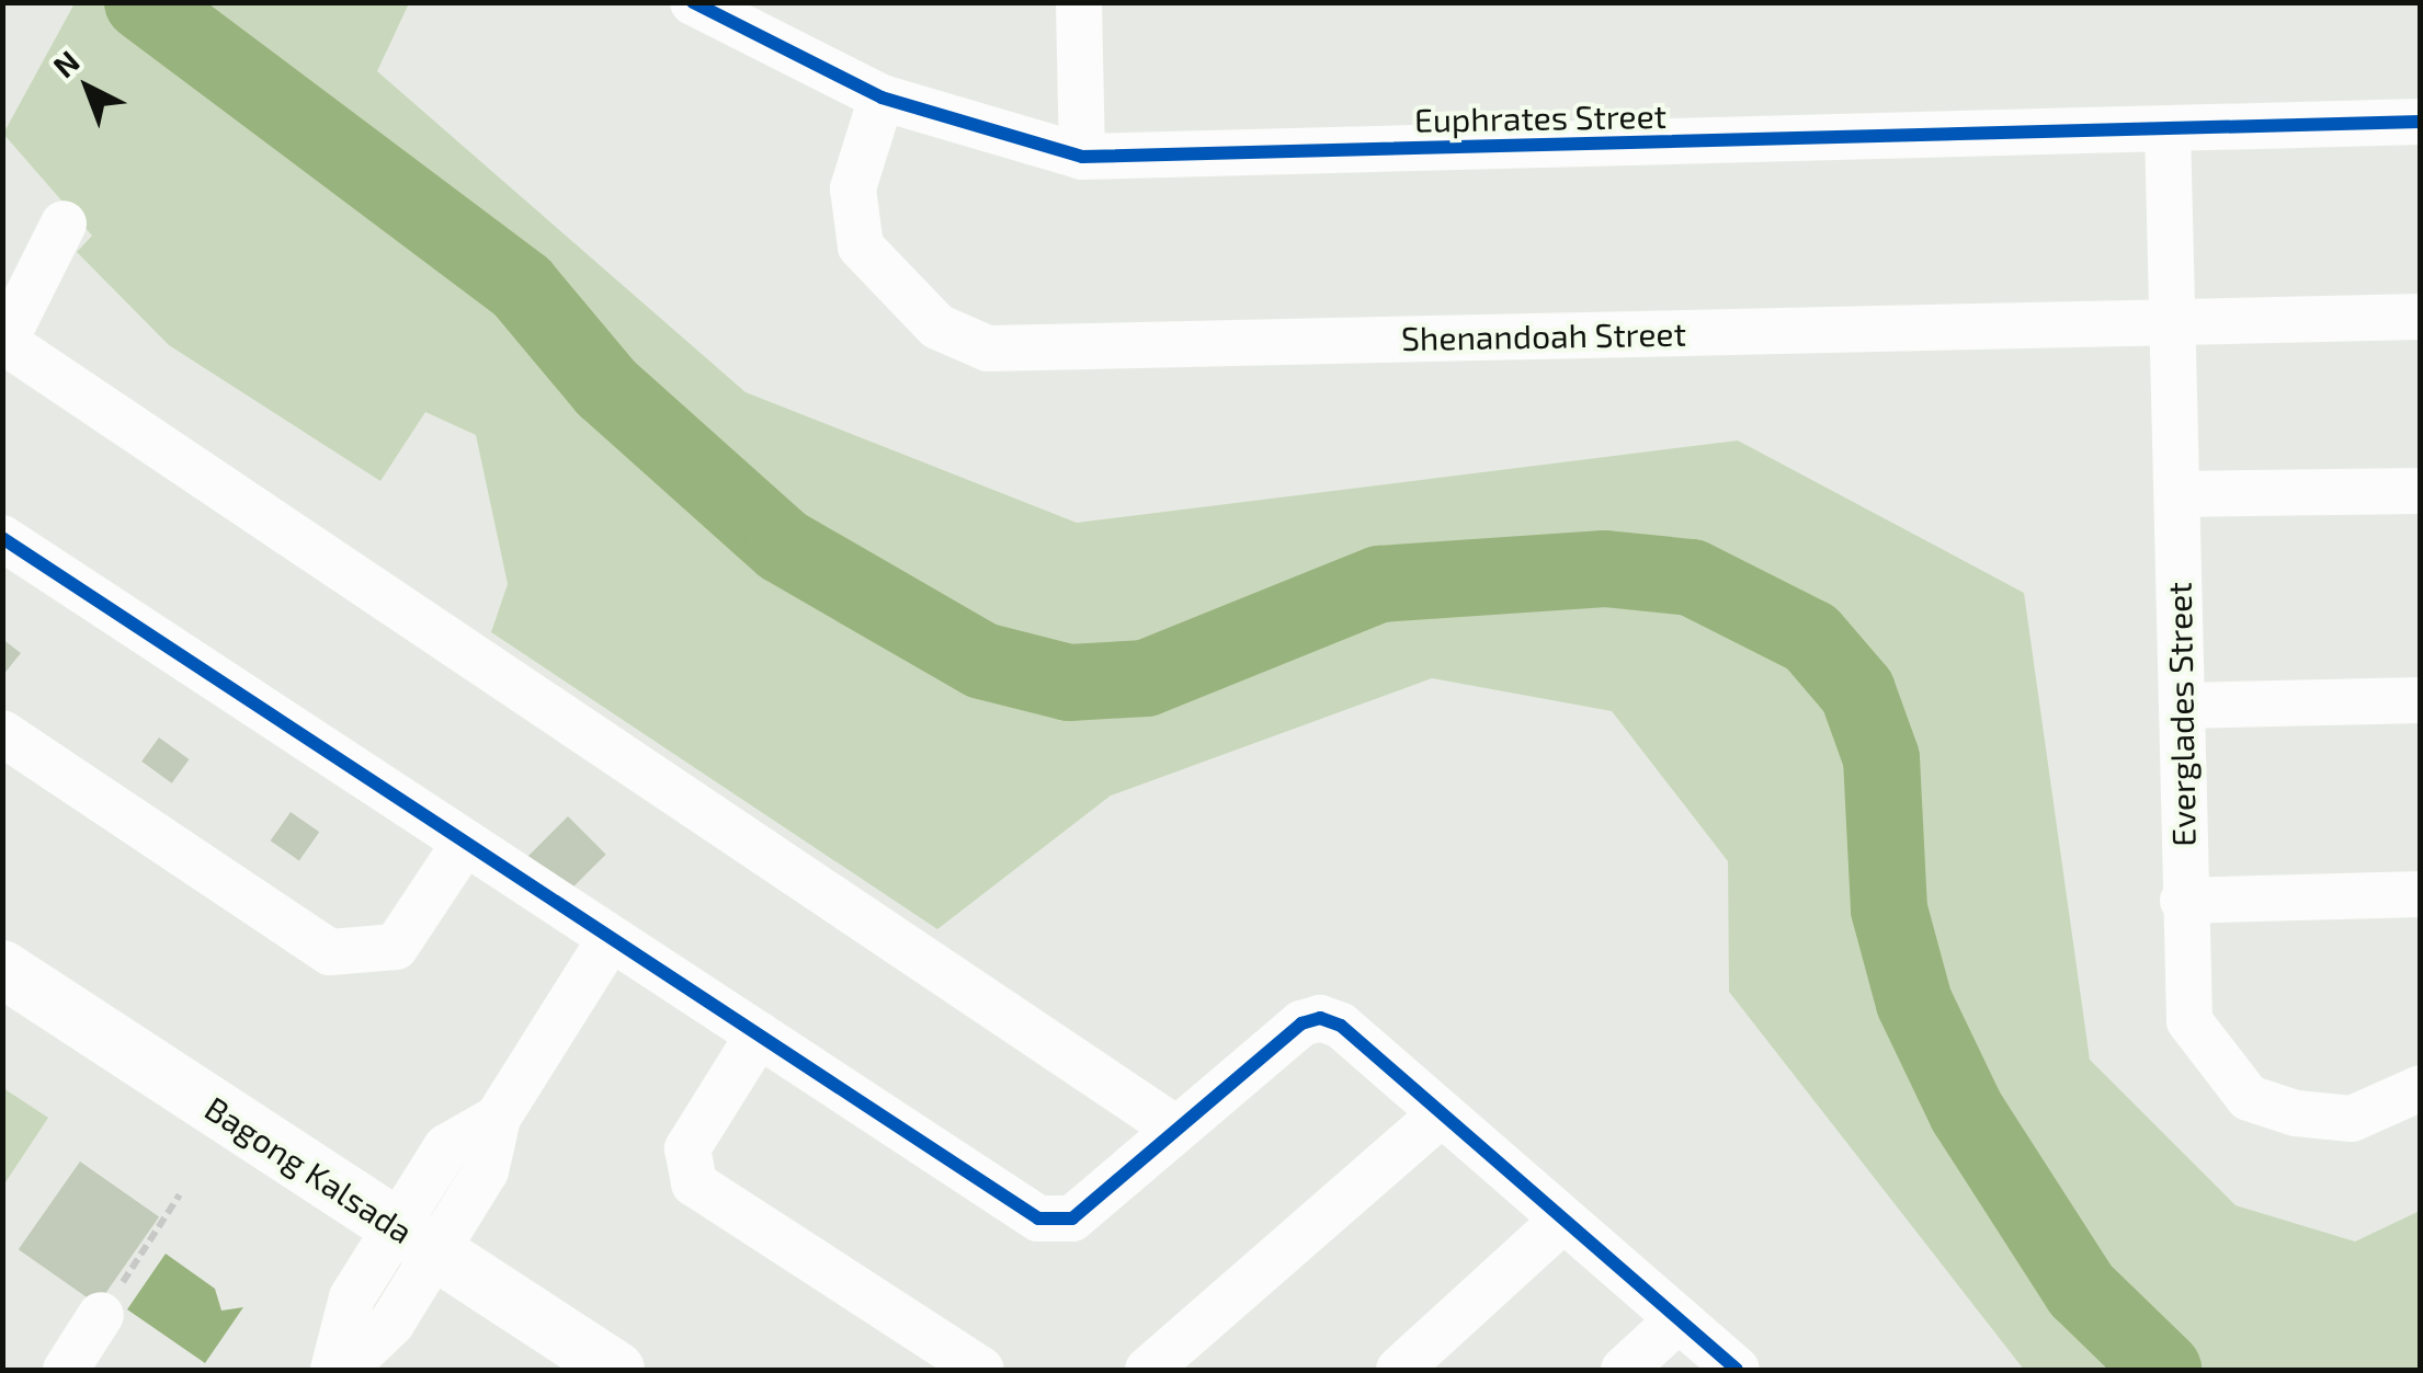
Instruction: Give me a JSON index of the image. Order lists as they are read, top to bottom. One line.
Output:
{"streets":{"street":["Euphrates Street","Shenandoah Street","Everglades Street","Bagong Kalsada"]},"crossings":[["Euphrates Street","Shenandoah Street"],["Euphrates Street","Everglades Street"],["Shenandoah Street","Everglades Street"]],"north":"top left"}
